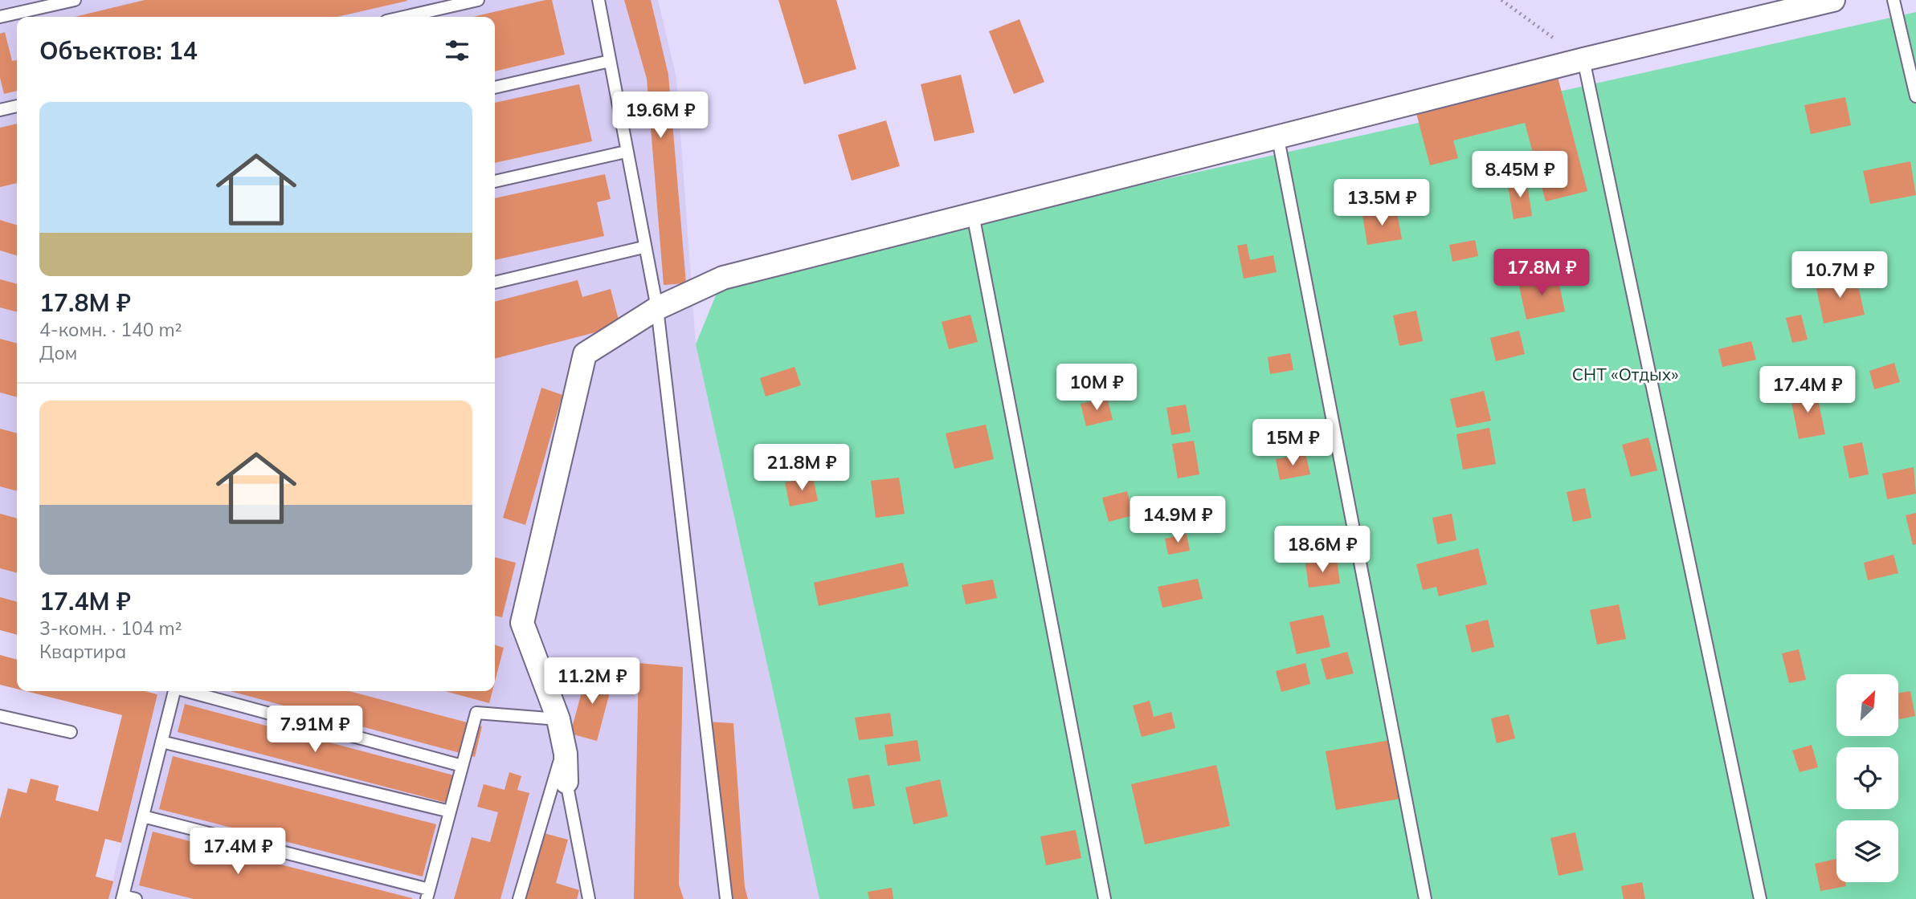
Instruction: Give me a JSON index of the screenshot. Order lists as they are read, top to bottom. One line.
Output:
{"parks":["СНТ «Отдых»"],"north":"top right","page":{"heading":"Объектов: 14","list":[{"name":"17.8M ₽","note":"4-комн. · 140 m² · Дом"},{"name":"17.4M ₽","note":"3-комн. · 104 m² · Квартира"}],"price":["19.6M ₽","8.45M ₽","13.5M ₽","17.8M ₽","10.7M ₽","10M ₽","17.4M ₽","15M ₽","21.8M ₽","14.9M ₽","18.6M ₽","11.2M ₽","7.91M ₽","17.4M ₽"]}}
